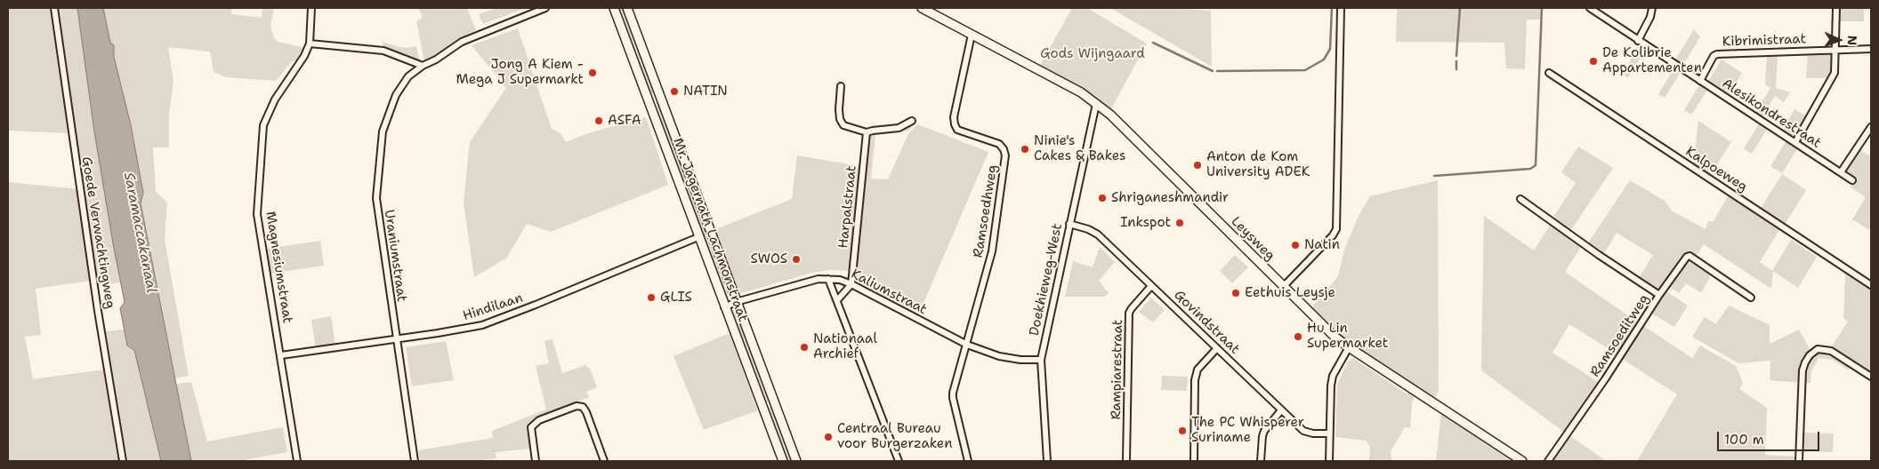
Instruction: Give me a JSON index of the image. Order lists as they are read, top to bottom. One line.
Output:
{"streets":{"main road":["Mr. Jagernath Lachmonstraat","Leysweg"],"street":["Kibrimistraat","Alesikondrestraat","Kalpoeweg","Harpalstraat","Ramsoedhweg","Goede Verwachtingweg","Uraniumstraat","Magnesiumstraat","Doekhieweg-West","Kaliumstraat","Hindilaan","Govindstraat","Ramsoeditweg","Rampiarestraat"]},"crossings":[["Kibrimistraat","Alesikondrestraat"],["Harpalstraat","Kaliumstraat"],["Ramsoedhweg","Leysweg"],["Ramsoedhweg","Kaliumstraat"],["Mr. Jagernath Lachmonstraat","Kaliumstraat"],["Mr. Jagernath Lachmonstraat","Hindilaan"],["Leysweg","Doekhieweg-West"],["Uraniumstraat","Hindilaan"],["Magnesiumstraat","Hindilaan"],["Doekhieweg-West","Kaliumstraat"],["Doekhieweg-West","Govindstraat"],["Govindstraat","Rampiarestraat"]],"water":["Saramaccakanaal"],"parks":["Gods Wijngaard"],"places":["De Kolibrie Appartementen","Jong A Kiem - Mega J Supermarkt","NATIN","ASFA","Ninie's Cakes & Bakes","Anton de Kom University ADEK","Shriganeshmandir","Inkspot","Natin","SWOS","Eethuis Leysje","GLIS","Hu Lin Supermarket","Nationaal Archief","The PC Whisperer Suriname","Centraal Bureau voor Burgerzaken"],"scale_bar":"100 m","north":"right"}
